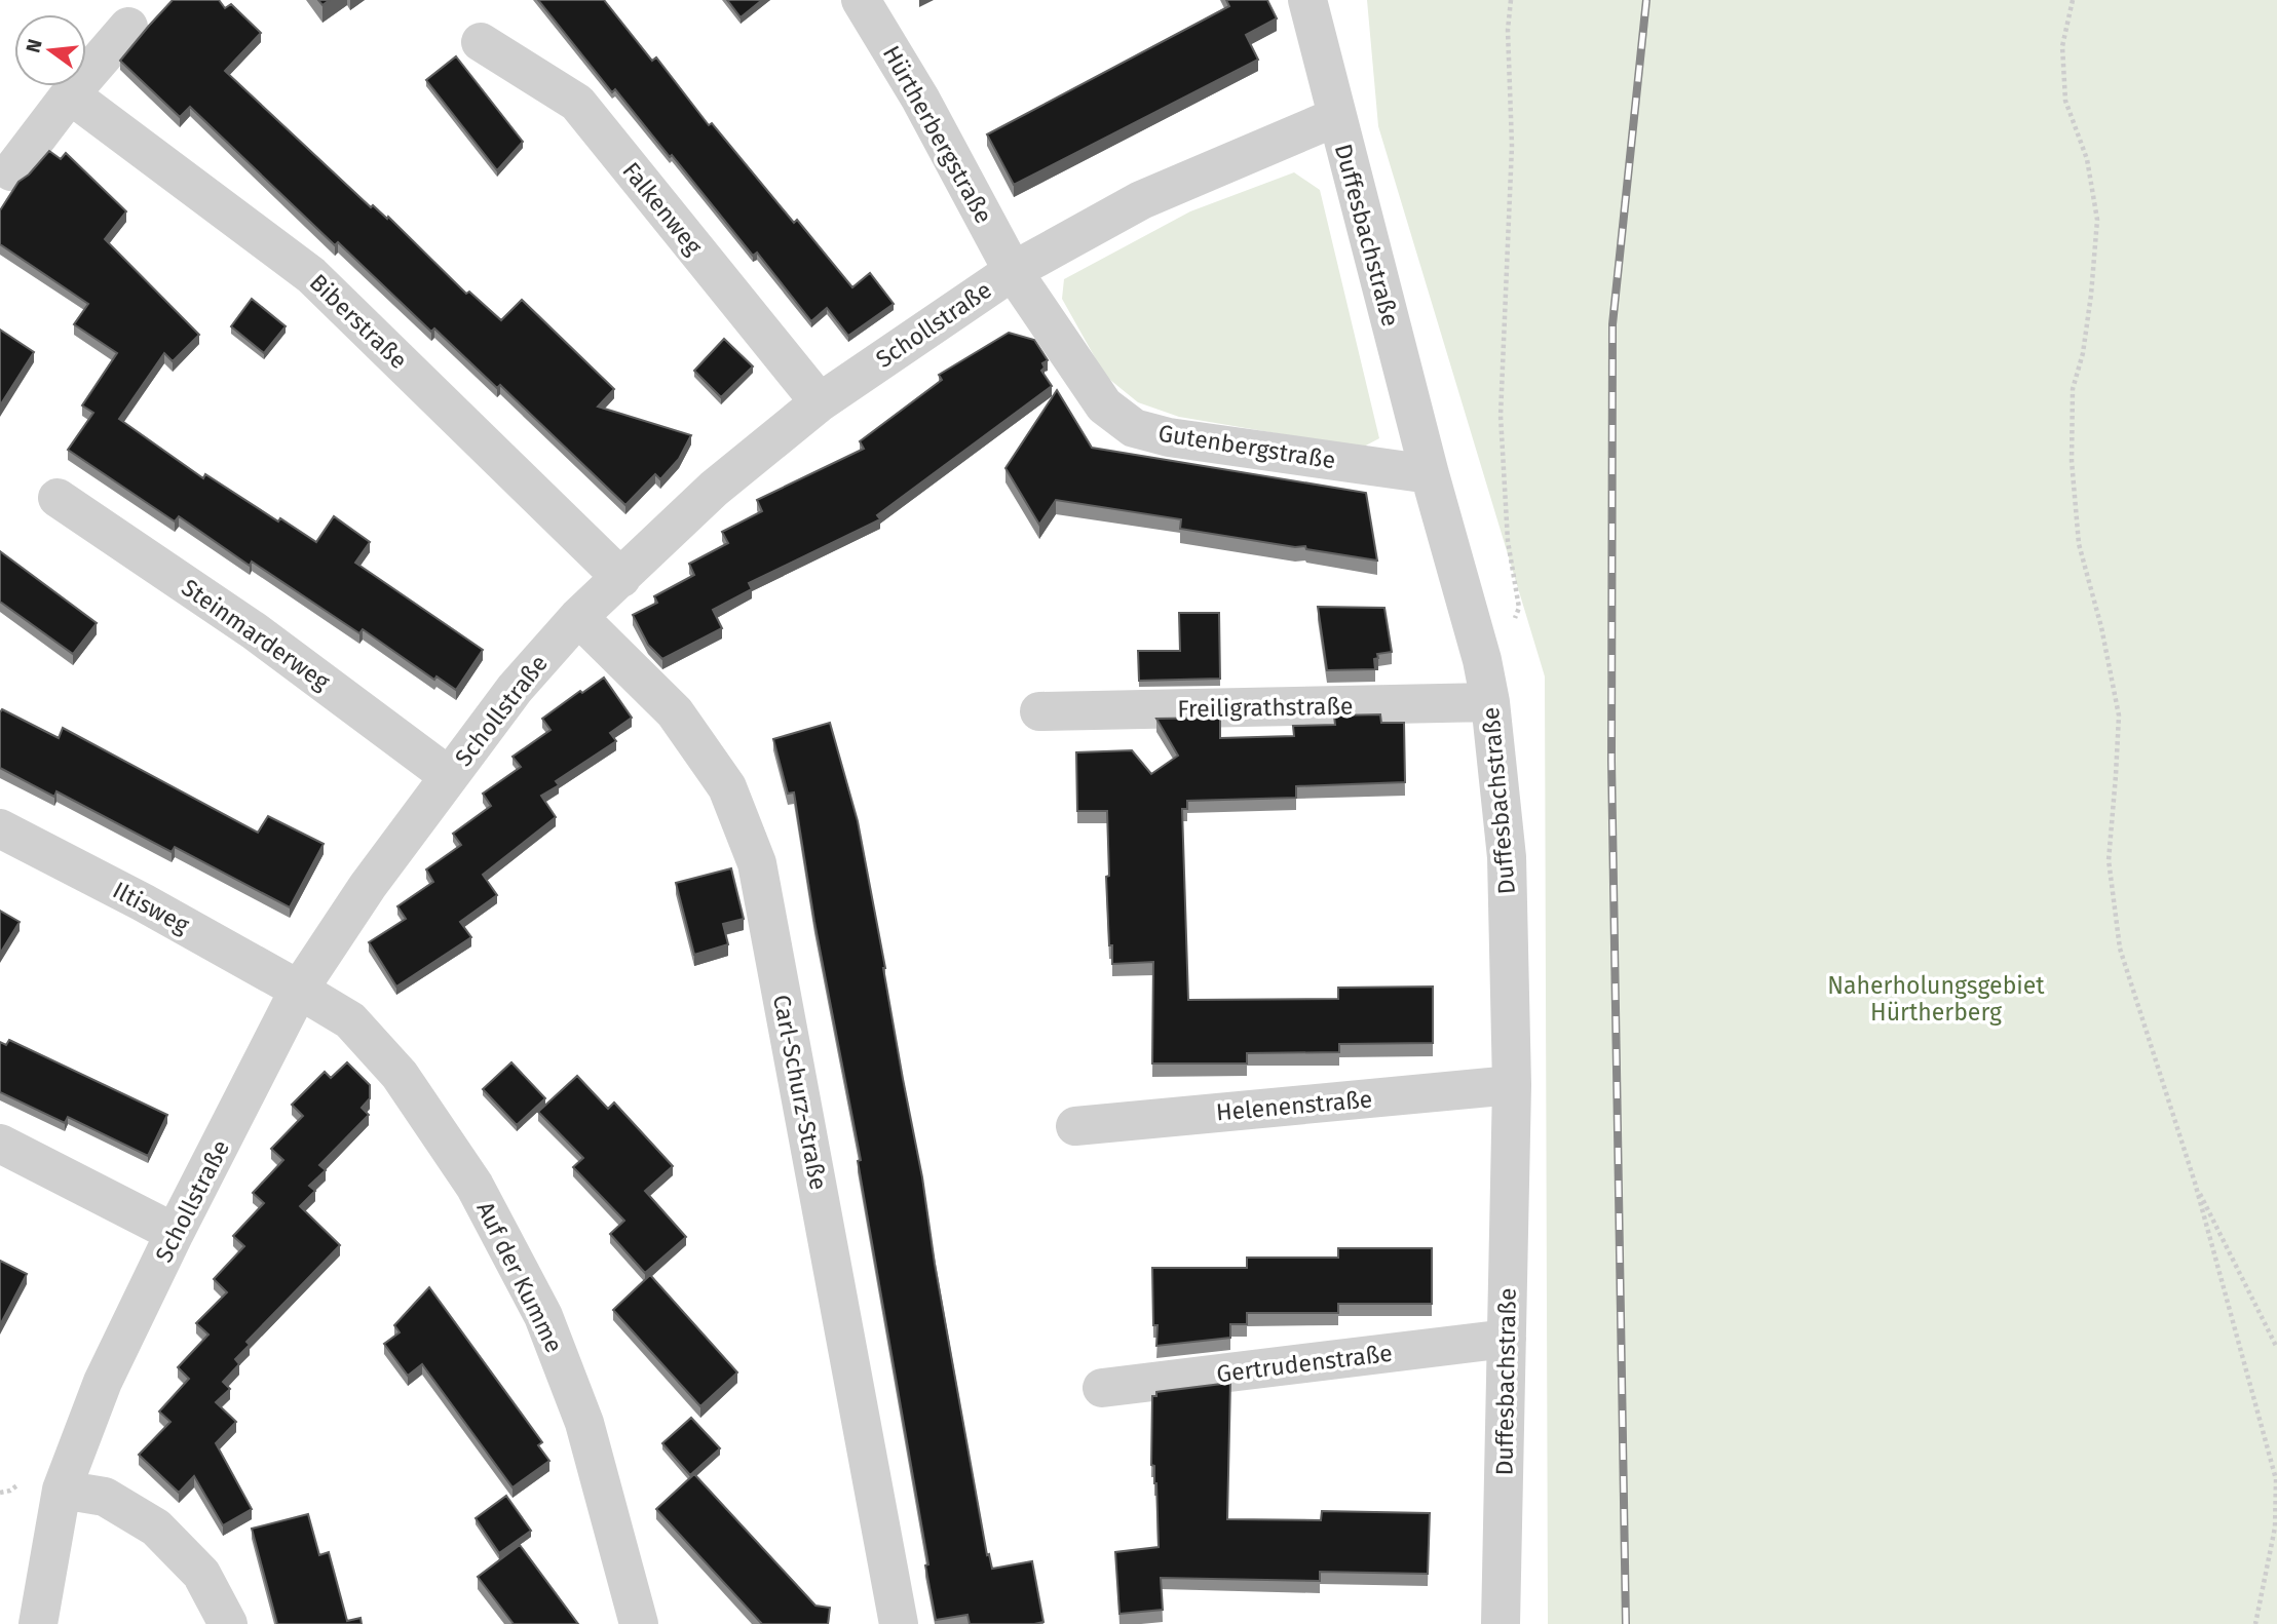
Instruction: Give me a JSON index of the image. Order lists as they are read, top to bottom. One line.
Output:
{"streets":{"street":["Hürtherbergstraße","Falkenweg","Duffesbachstraße","Biberstraße","Schollstraße","Gutenbergstraße","Steinmarderweg","Freiligrathstraße","Iltisweg","Carl-Schurz-Straße","Helenenstraße","Auf der Kumme","Gertrudenstraße"]},"crossings":[["Hürtherbergstraße","Schollstraße"],["Hürtherbergstraße","Gutenbergstraße"],["Falkenweg","Schollstraße"],["Duffesbachstraße","Schollstraße"],["Duffesbachstraße","Gutenbergstraße"],["Duffesbachstraße","Freiligrathstraße"],["Duffesbachstraße","Helenenstraße"],["Duffesbachstraße","Gertrudenstraße"],["Biberstraße","Schollstraße"],["Schollstraße","Gutenbergstraße"],["Schollstraße","Steinmarderweg"],["Schollstraße","Iltisweg"],["Schollstraße","Carl-Schurz-Straße"],["Schollstraße","Auf der Kumme"],["Iltisweg","Auf der Kumme"]],"parks":["Naherholungsgebiet Hürtherberg"],"north":"left"}
